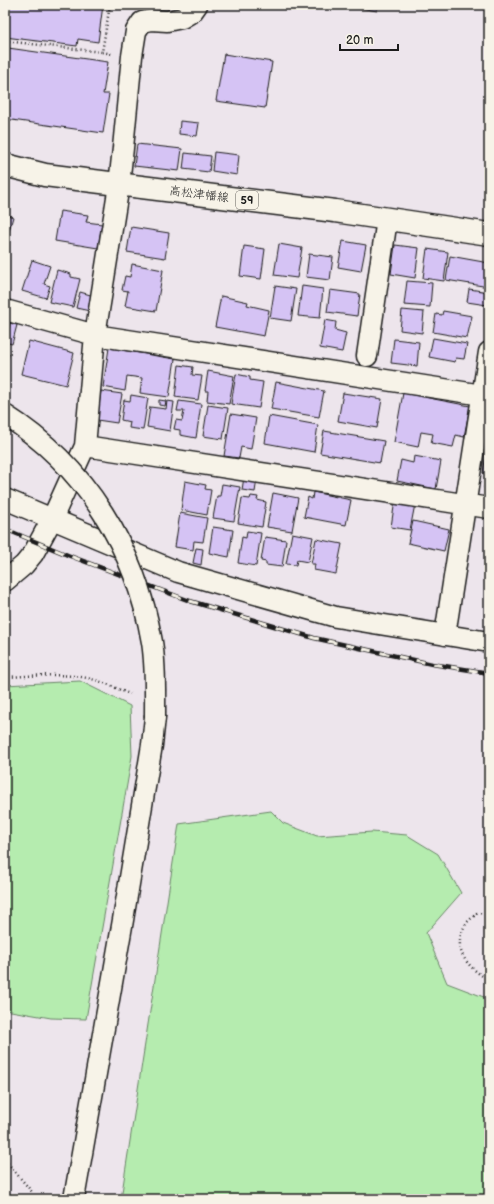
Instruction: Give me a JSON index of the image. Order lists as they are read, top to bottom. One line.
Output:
{"streets":{"main road":["高松津幡線","59"]},"scale_bar":"20 m"}
